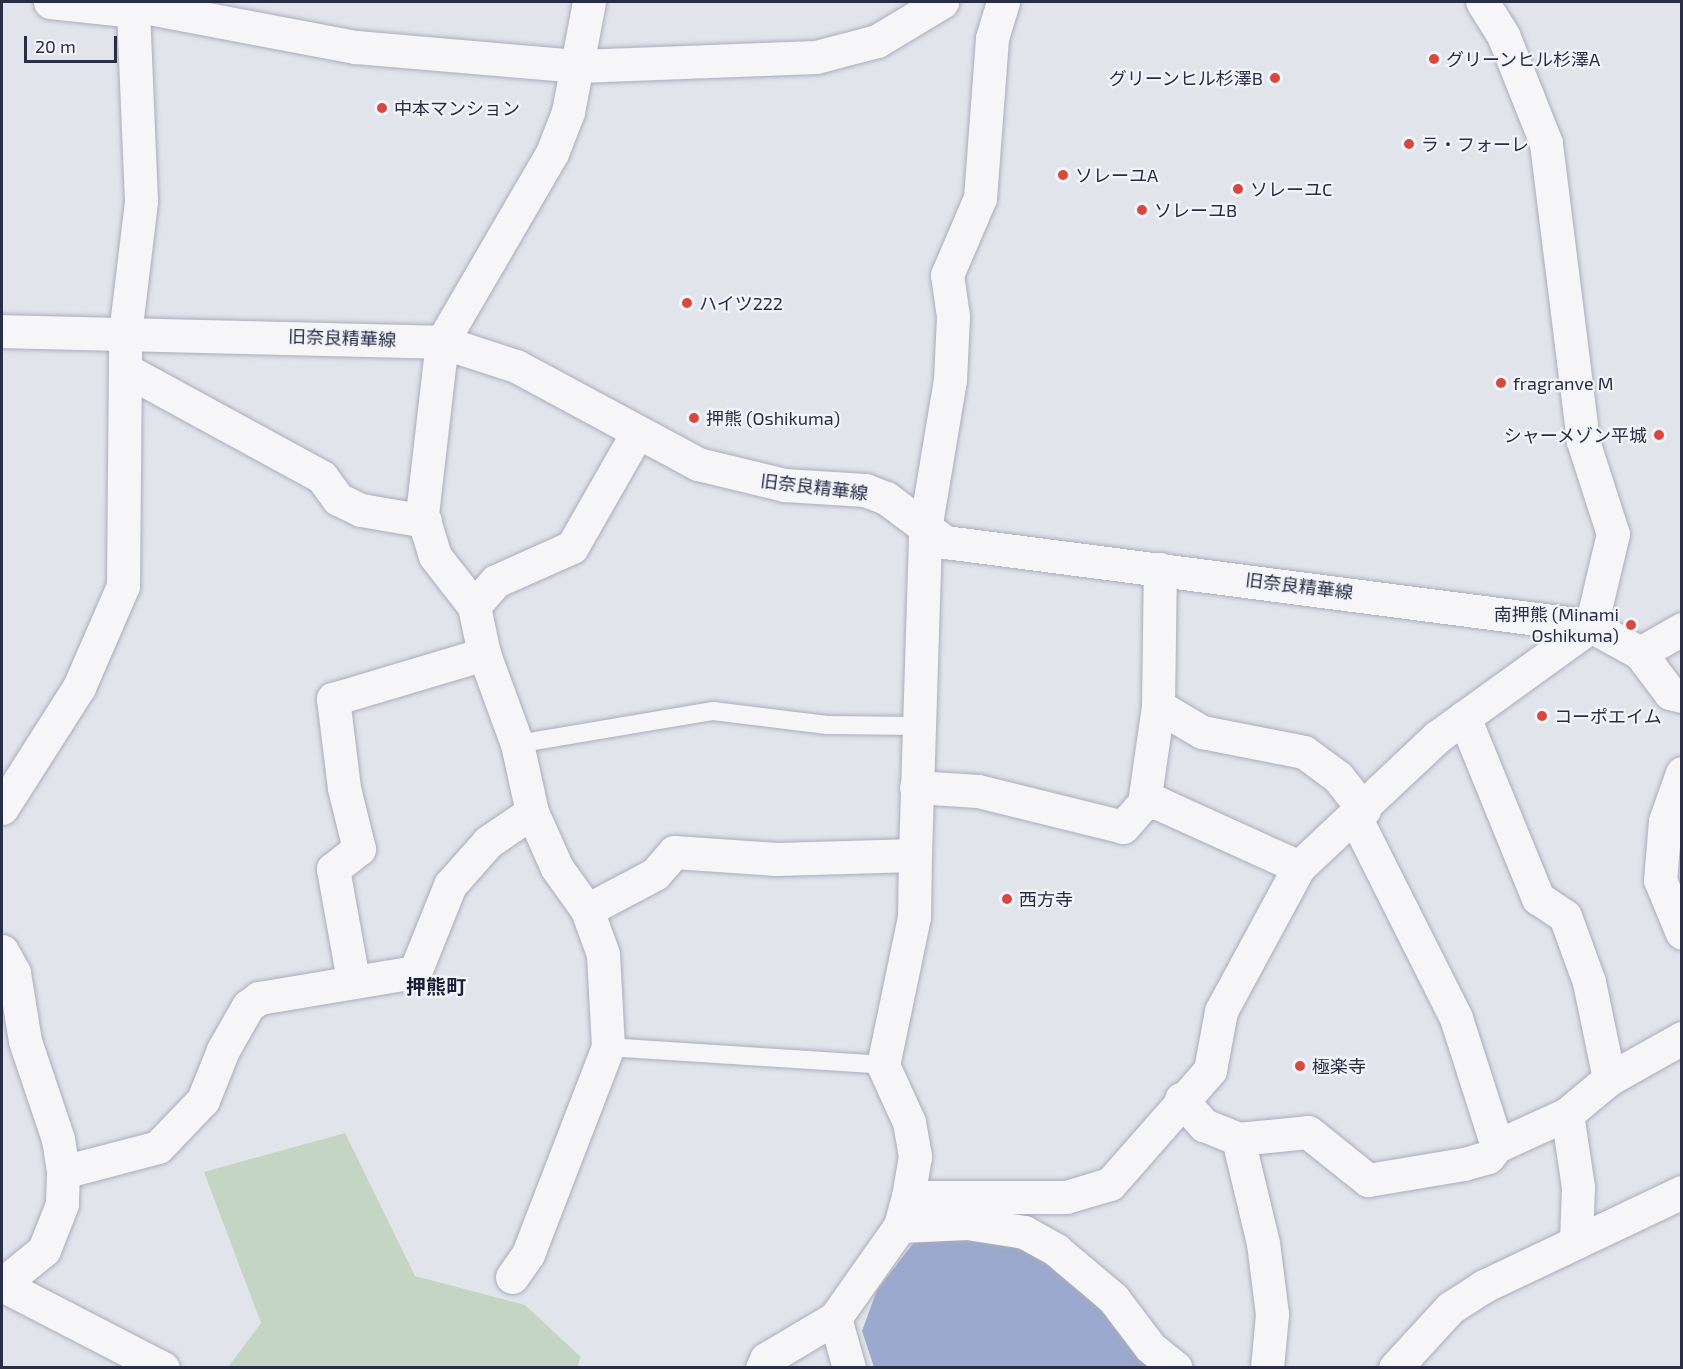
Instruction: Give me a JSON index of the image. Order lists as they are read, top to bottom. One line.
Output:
{"streets":{"street":["旧奈良精華線"]},"districts":["押熊町"],"places":["グリーンヒル杉澤A","グリーンヒル杉澤B","中本マンション","ラ・フォーレ","ソレーユA","ソレーユC","ソレーユB","ハイツ222","fragranve M","押熊 (Oshikuma)","シャーメゾン平城","南押熊 (Minami Oshikuma)","コーポエイム","西方寺","極楽寺"],"scale_bar":"20 m"}
